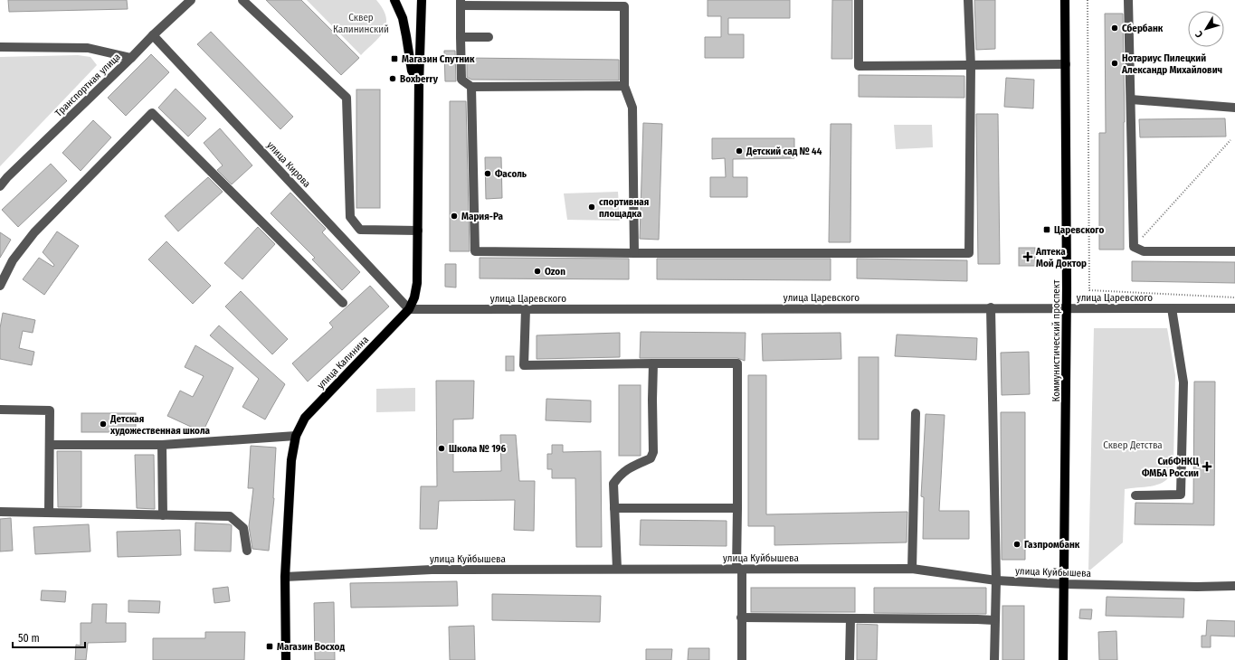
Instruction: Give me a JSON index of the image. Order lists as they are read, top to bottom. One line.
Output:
{"streets":{"main road":["Коммунистический проспект","улица Калинина"],"street":["Транспортная улица","улица Кирова","улица Царевского","улица Куйбышева"]},"crossings":[["Транспортная улица","улица Кирова"],["улица Кирова","улица Царевского"],["улица Кирова","улица Калинина"],["улица Царевского","Коммунистический проспект"],["улица Царевского","улица Калинина"],["Коммунистический проспект","улица Куйбышева"],["улица Калинина","улица Куйбышева"]],"parks":["Сквер Калининский","Сквер Детства"],"places":{"other":["Сбербанк","Нотариус Пилецкий Александр Михайлович","Boxberry","Детский сад № 44","Фасоль","спортивная площадка","Мария-Ра","Ozon","Детская художественная школа","Школа № 196","Газпромбанк"],"transit":["Магазин Спутник","Царевского","Магазин Восход"],"health":["Аптека Мой Доктор","СибФНКЦ ФМБА России"]},"scale_bar":"50 m","north":"bottom left"}
